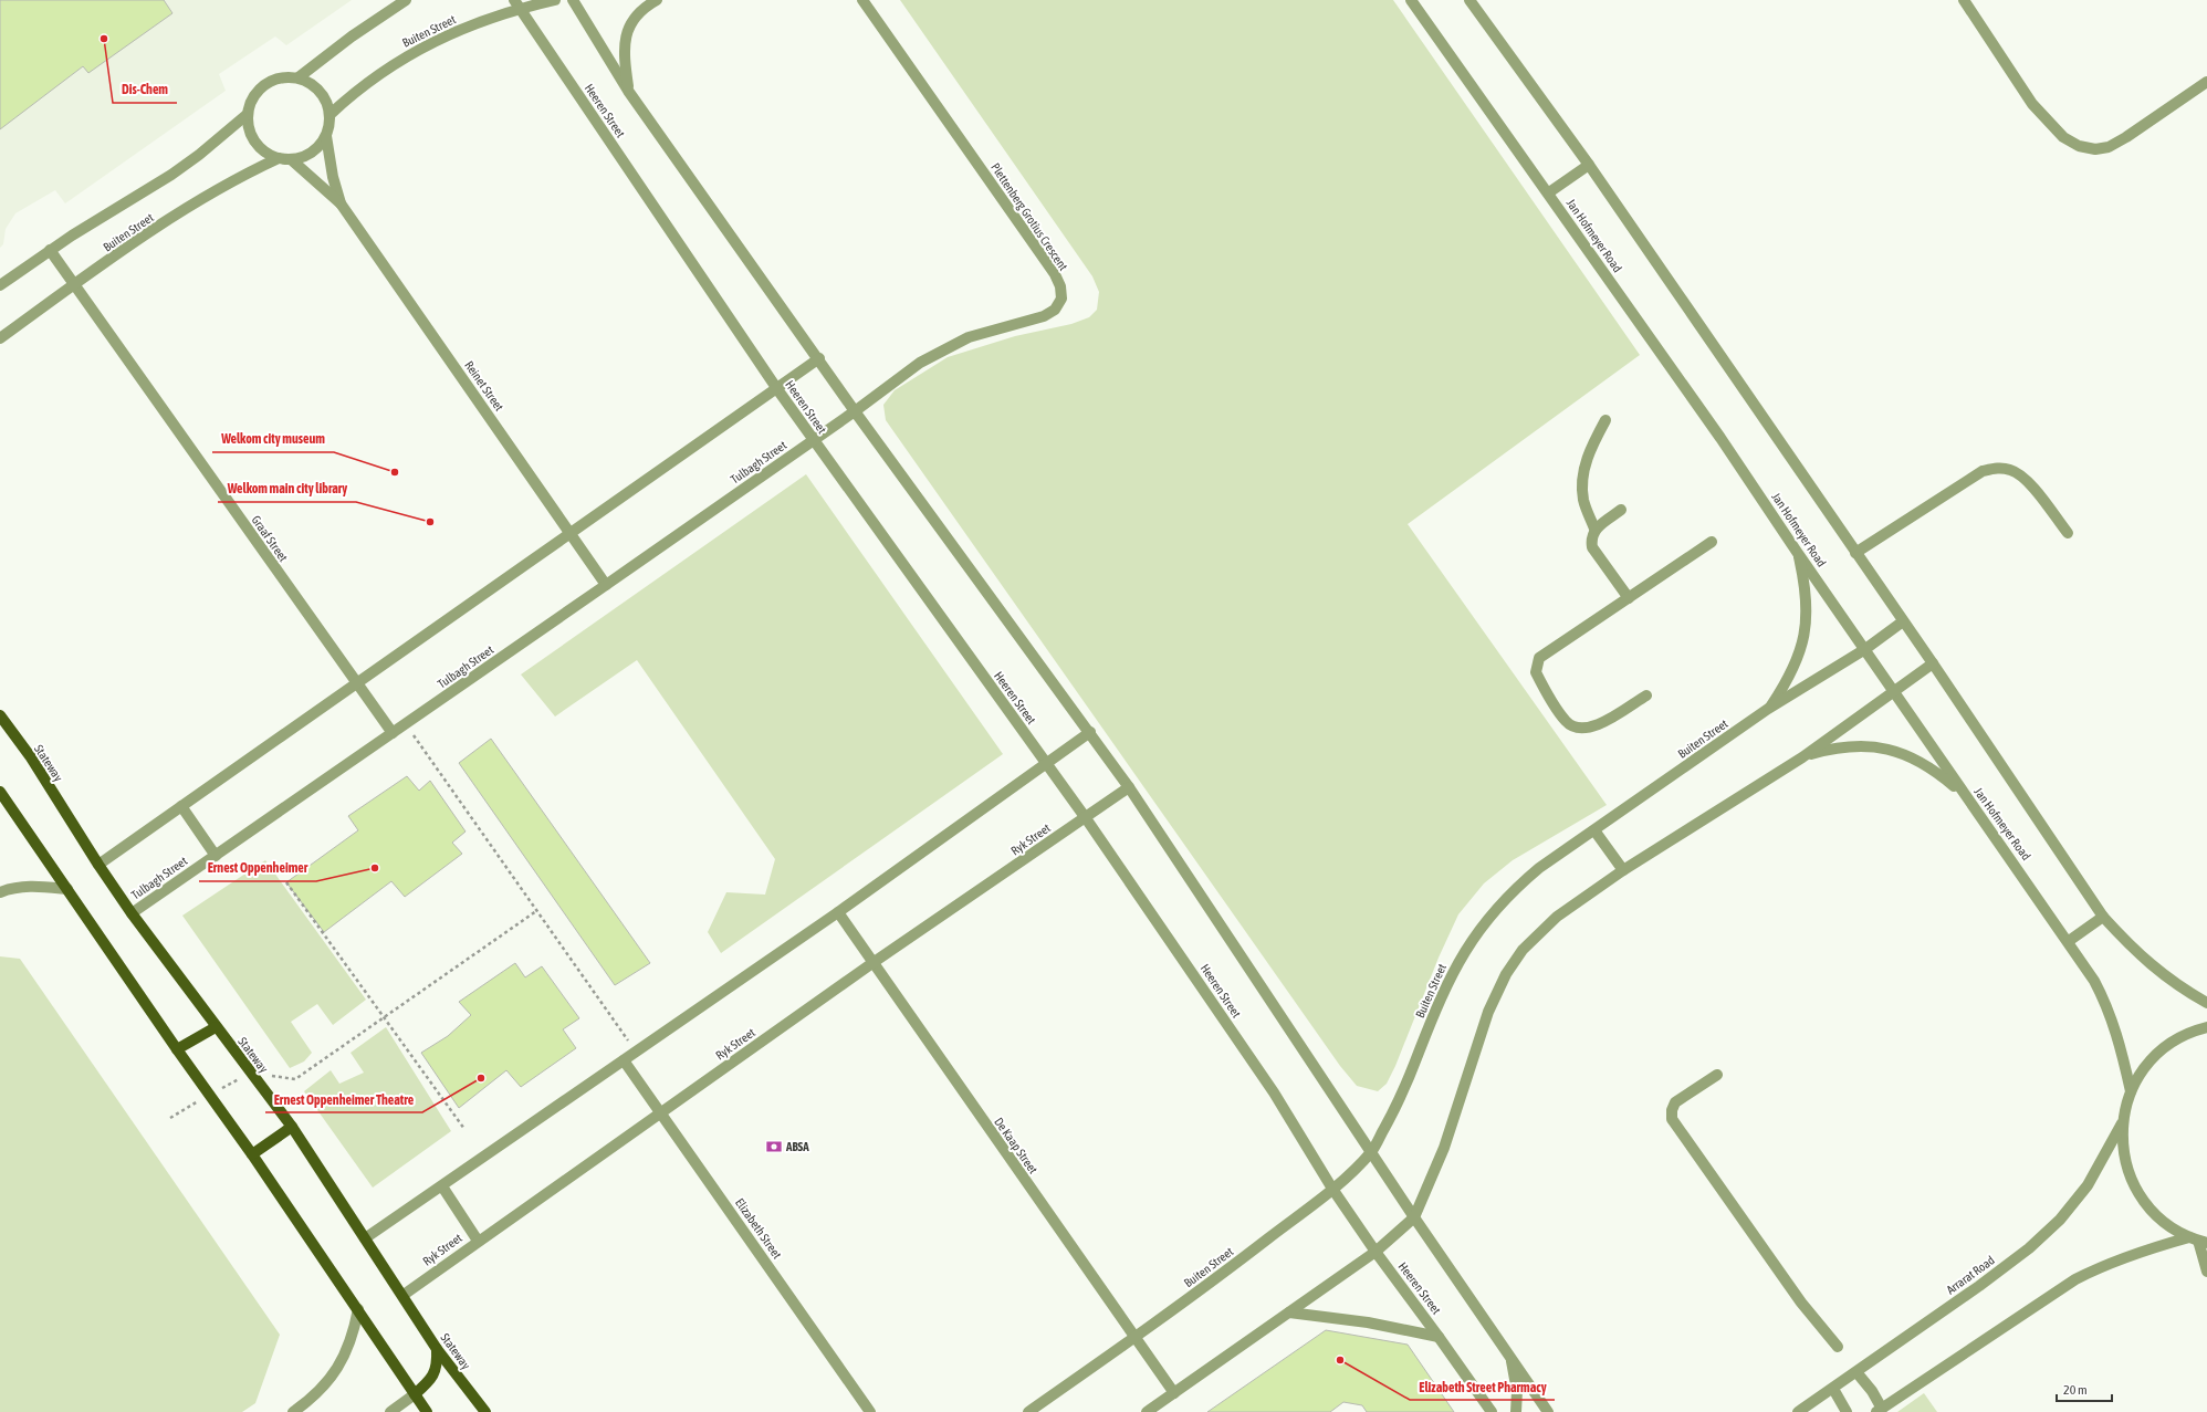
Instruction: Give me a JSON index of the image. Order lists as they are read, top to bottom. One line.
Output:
{"streets":{"main road":["Stateway"],"street":["Buiten Street","Heeren Street","Plettenberg Grotius Crescent","Jan Hofmeyer Road","Reinet Street","Tulbagh Street","Graaf Street","Ryk Street","De Kaap Street","Elizabeth Street","Arrarat Road"]},"crossings":[["Buiten Street","Heeren Street"],["Buiten Street","Jan Hofmeyer Road"],["Buiten Street","Reinet Street"],["Buiten Street","Graaf Street"],["Buiten Street","De Kaap Street"],["Heeren Street","Plettenberg Grotius Crescent"],["Heeren Street","Tulbagh Street"],["Heeren Street","Ryk Street"],["Plettenberg Grotius Crescent","Tulbagh Street"],["Reinet Street","Tulbagh Street"],["Tulbagh Street","Graaf Street"],["Tulbagh Street","Stateway"],["Stateway","Ryk Street"],["Ryk Street","De Kaap Street"],["Ryk Street","Elizabeth Street"]],"places":{"other":["Dis-Chem","Welkom city museum","Welkom main city library","Ernest Oppenheimer","Ernest Oppenheimer Theatre","Elizabeth Street Pharmacy"],"bank":["ABSA"]},"scale_bar":"20 m"}
